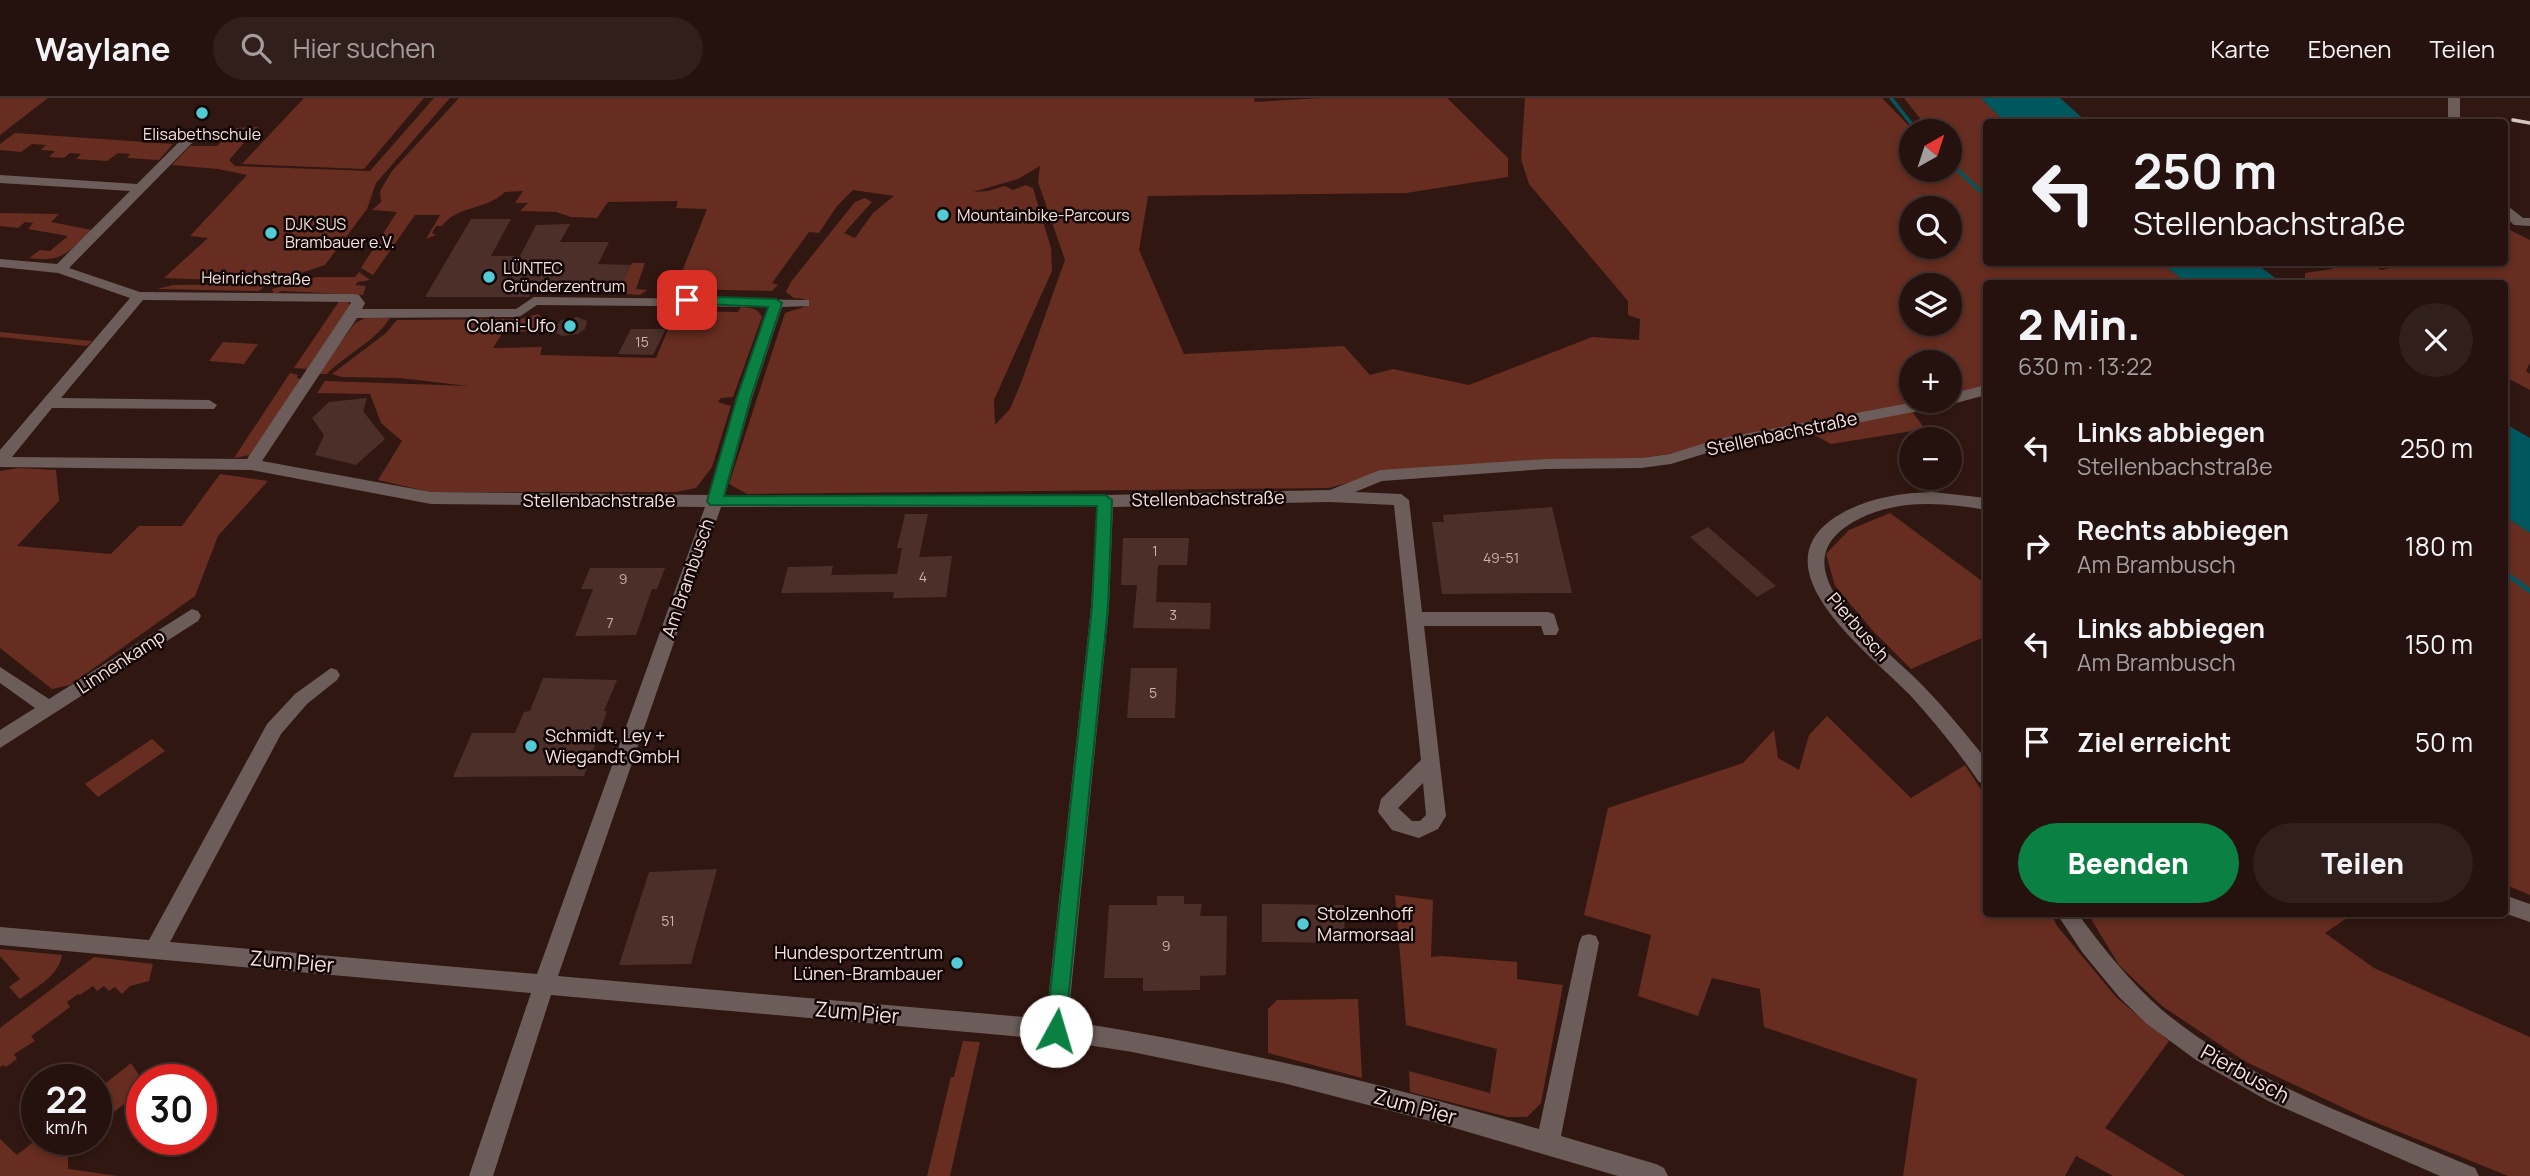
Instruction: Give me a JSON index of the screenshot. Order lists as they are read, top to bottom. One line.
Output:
{"streets":{"street":["Heinrichstraße","Stellenbachstraße","Am Brambusch","Pierbusch","Linnenkamp","Zum Pier"]},"crossings":[["Stellenbachstraße","Am Brambusch"],["Am Brambusch","Zum Pier"]],"places":["Elisabethschule","Mountainbike-Parcours","DJK SUS Brambauer e.V.","LÜNTEC Gründerzentrum","Colani-Ufo","Schmidt, Ley + Wiegandt GmbH","Stolzenhoff Marmorsaal","Hundesportzentrum Lünen-Brambauer"],"house_numbers":["15","1","49-51","4","9","3","7","5","51","9"],"north":"top right","page":{"header":"Waylane","search":"Hier suchen","nav":["Karte","Ebenen","Teilen"],"map_buttons":["+","−"],"turn":["250 m","Stellenbachstraße"],"heading":["2 Min.","630 m · 13:22"],"list":[{"name":"Links abbiegen","note":"Stellenbachstraße","value":"250 m"},{"name":"Rechts abbiegen","note":"Am Brambusch","value":"180 m"},{"name":"Links abbiegen","note":"Am Brambusch","value":"150 m"},{"name":"Ziel erreicht","value":"50 m"}],"buttons":["Beenden","Teilen"],"speed":"22 km/h","limit":"30"}}
